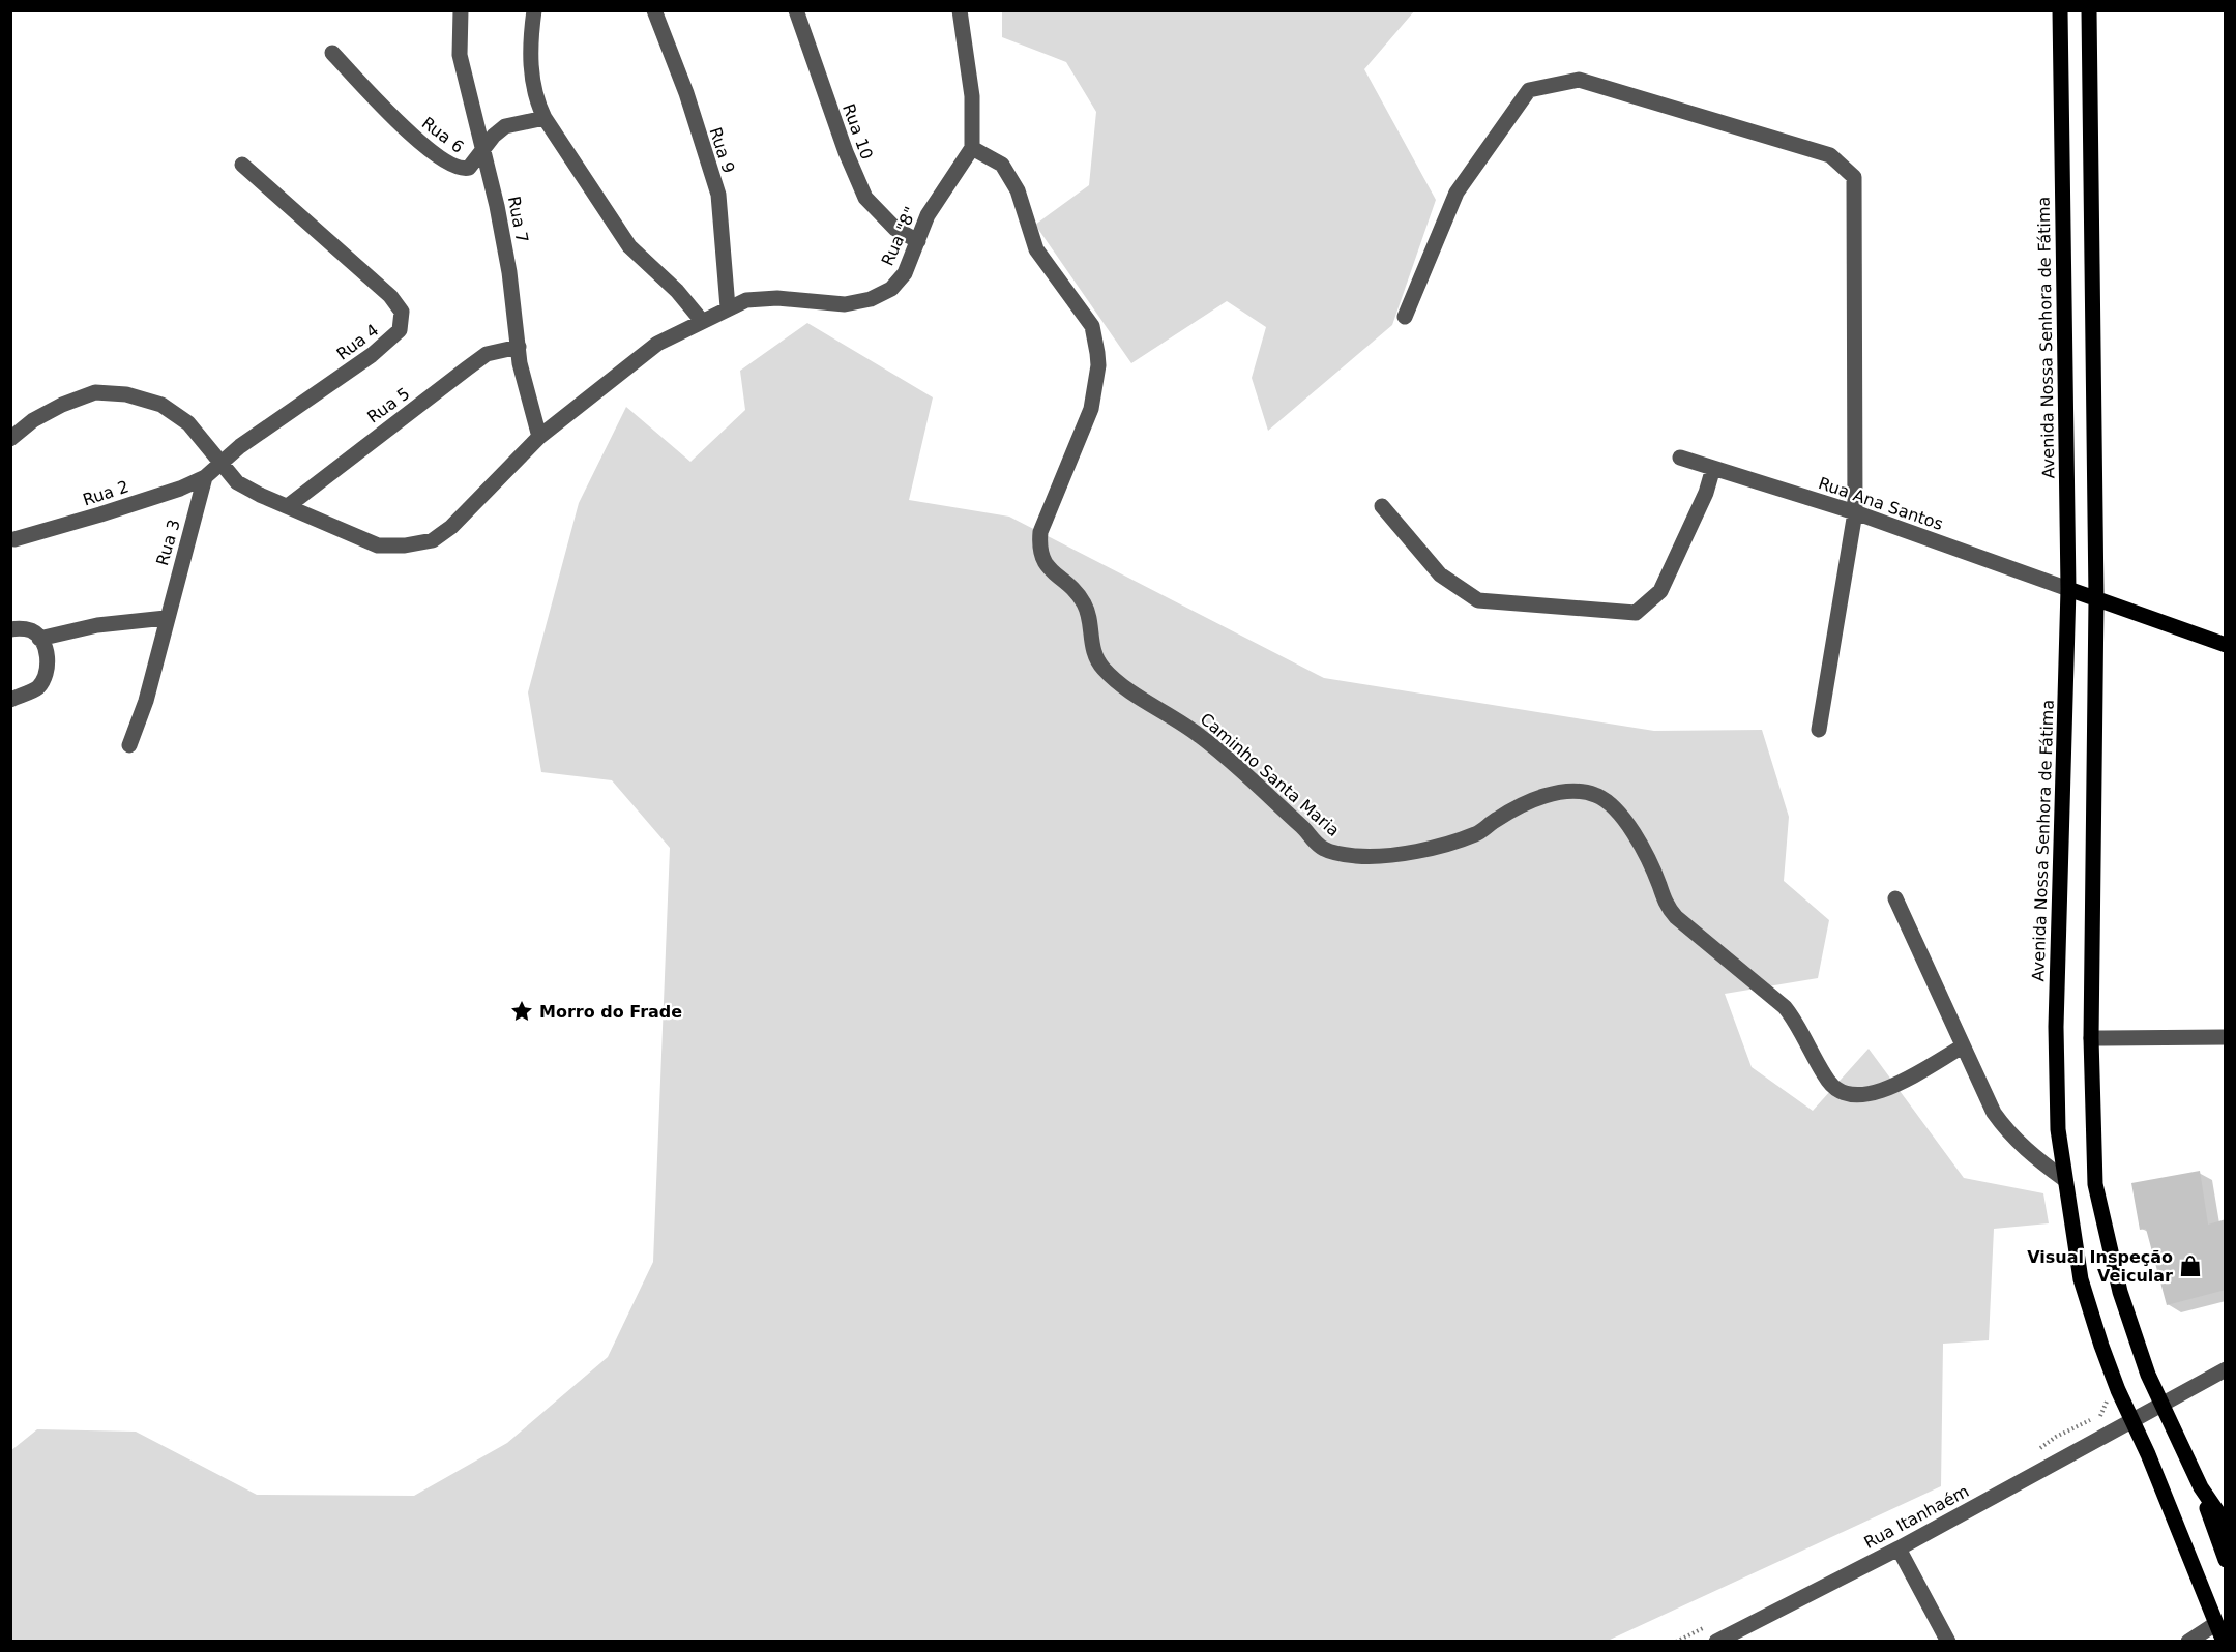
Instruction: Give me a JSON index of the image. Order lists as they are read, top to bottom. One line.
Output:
{"streets":{"main road":["Avenida Nossa Senhora de Fátima"],"street":["Rua 10","Rua 6","Rua 9","Rua 7","Rua \"8\"","Rua 4","Rua 5","Rua 2","Rua Ana Santos","Rua 3","Caminho Santa Maria","Rua Itanhaém"]},"crossings":[["Rua 10","Rua \"8\""],["Rua 6","Rua 7"],["Rua 9","Rua \"8\""],["Rua 7","Rua \"8\""],["Rua 7","Rua 5"],["Rua \"8\"","Rua 4"],["Rua \"8\"","Rua 5"],["Rua \"8\"","Caminho Santa Maria"],["Avenida Nossa Senhora de Fátima","Rua Ana Santos"],["Avenida Nossa Senhora de Fátima","Rua Itanhaém"],["Rua 4","Rua 2"],["Rua 4","Rua 3"],["Rua 2","Rua 3"]],"places":{"place":["Morro do Frade"],"shop":["Visual Inspeção Veicular"]}}
